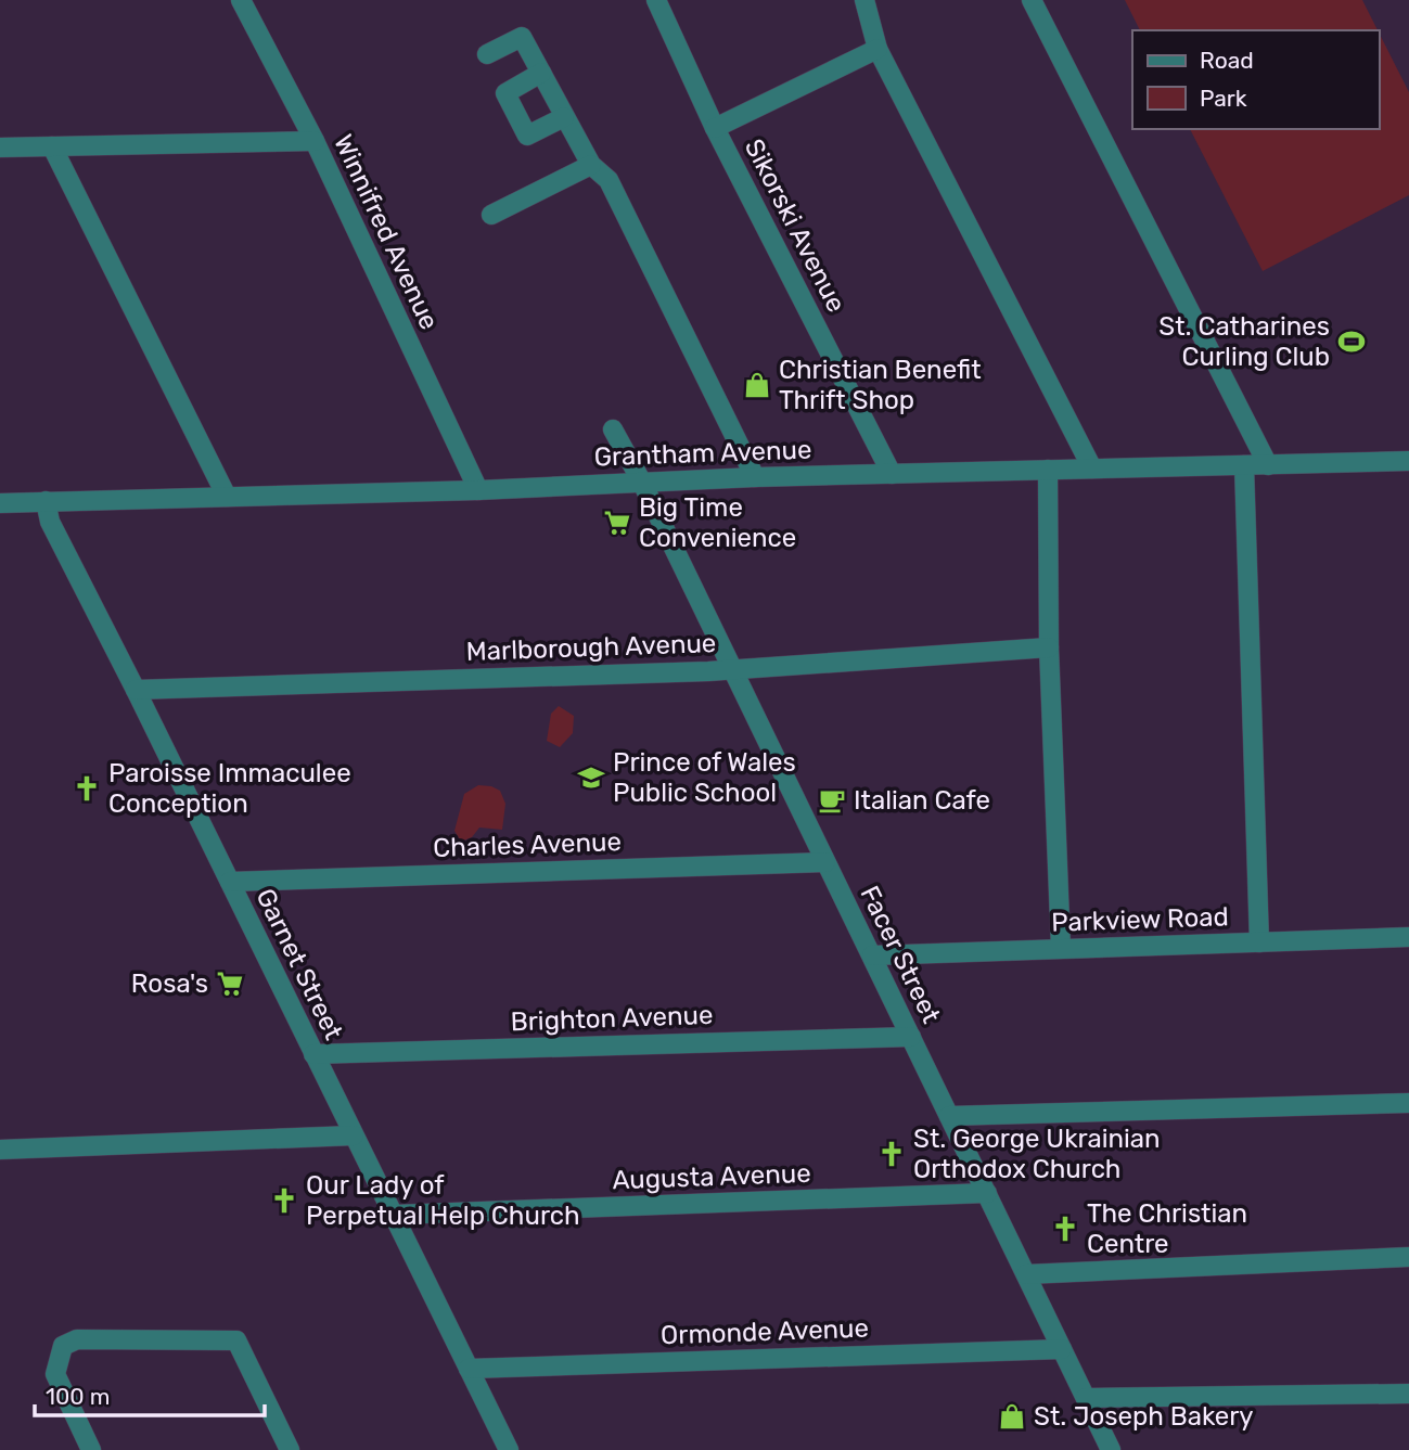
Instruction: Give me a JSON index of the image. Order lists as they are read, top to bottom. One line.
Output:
{"streets":{"street":["Sikorski Avenue","Winnifred Avenue","Grantham Avenue","Marlborough Avenue","Charles Avenue","Parkview Road","Facer Street","Garnet Street","Brighton Avenue","Augusta Avenue","Ormonde Avenue"]},"crossings":[["Sikorski Avenue","Grantham Avenue"],["Winnifred Avenue","Grantham Avenue"],["Grantham Avenue","Facer Street"],["Grantham Avenue","Garnet Street"],["Marlborough Avenue","Facer Street"],["Marlborough Avenue","Garnet Street"],["Charles Avenue","Facer Street"],["Charles Avenue","Garnet Street"],["Parkview Road","Facer Street"],["Facer Street","Brighton Avenue"],["Facer Street","Augusta Avenue"],["Facer Street","Ormonde Avenue"],["Garnet Street","Brighton Avenue"],["Garnet Street","Augusta Avenue"],["Garnet Street","Ormonde Avenue"]],"places":{"sports":["St. Catharines Curling Club"],"shop":["Christian Benefit Thrift Shop","St. Joseph Bakery"],"supermarket":["Big Time Convenience","Rosa's"],"school or university":["Prince of Wales Public School"],"church":["Paroisse Immaculee Conception","St. George Ukrainian Orthodox Church","Our Lady of Perpetual Help Church","The Christian Centre"],"cafe":["Italian Cafe"]},"legend":["Road","Park"],"scale_bar":"100 m"}
